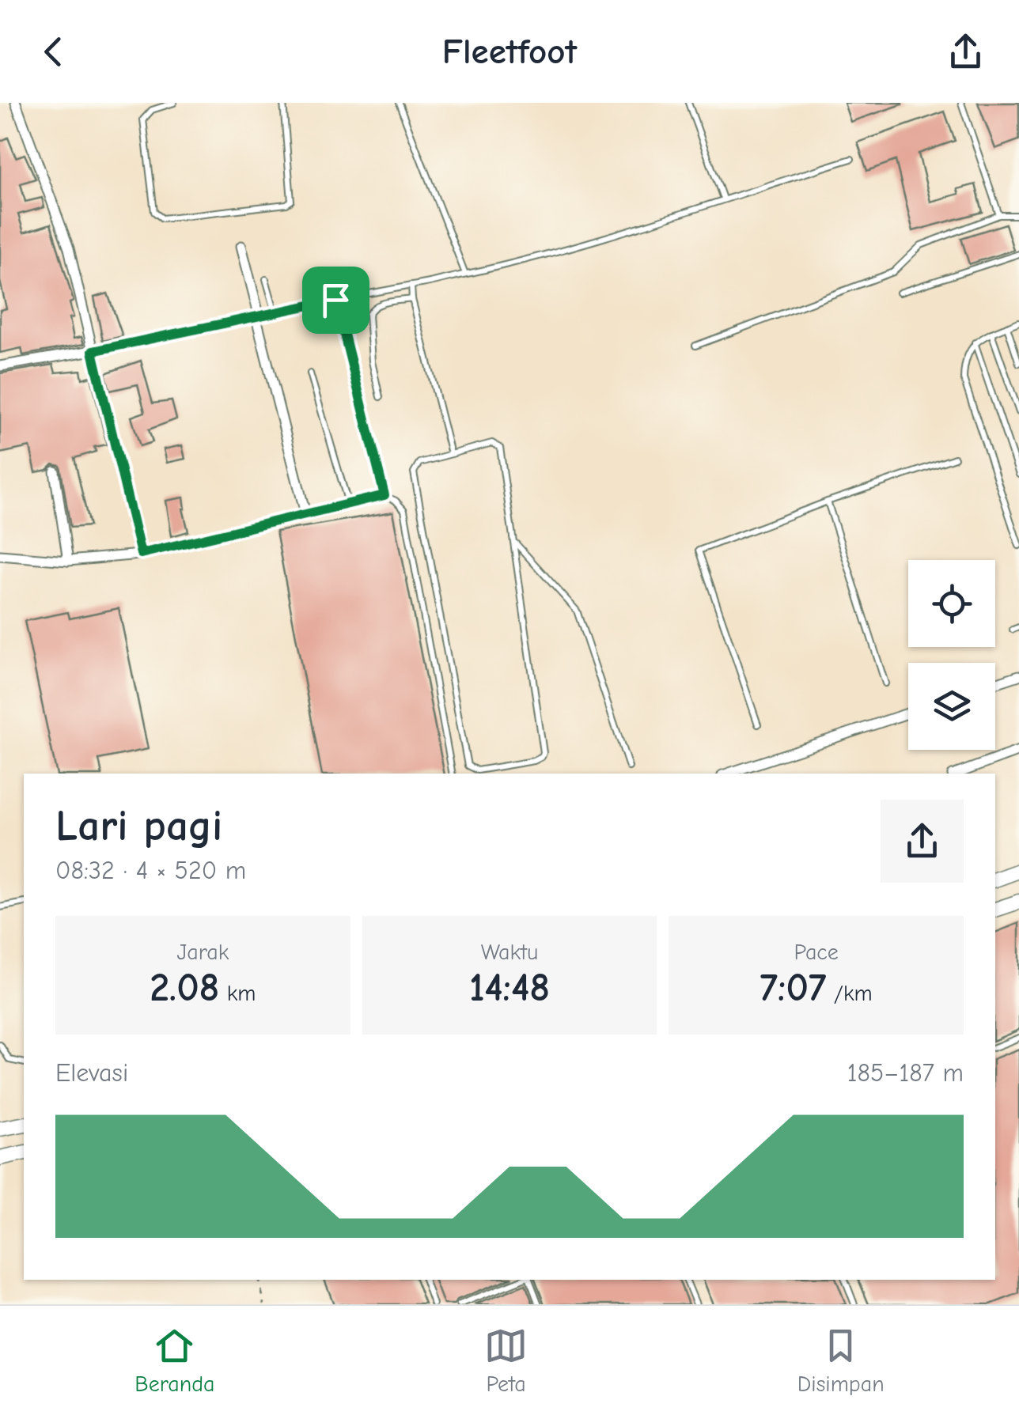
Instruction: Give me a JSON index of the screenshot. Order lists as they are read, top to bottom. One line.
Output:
{"page":{"header":"Fleetfoot","heading":["Lari pagi","08:32 · 4 × 520 m"],"stats":[["Jarak","2.08 km"],["Waktu","14:48"],["Pace","7:07 /km"]],"chart":["Elevasi","185–187 m"],"tabs":["Beranda","Peta","Disimpan"]}}
